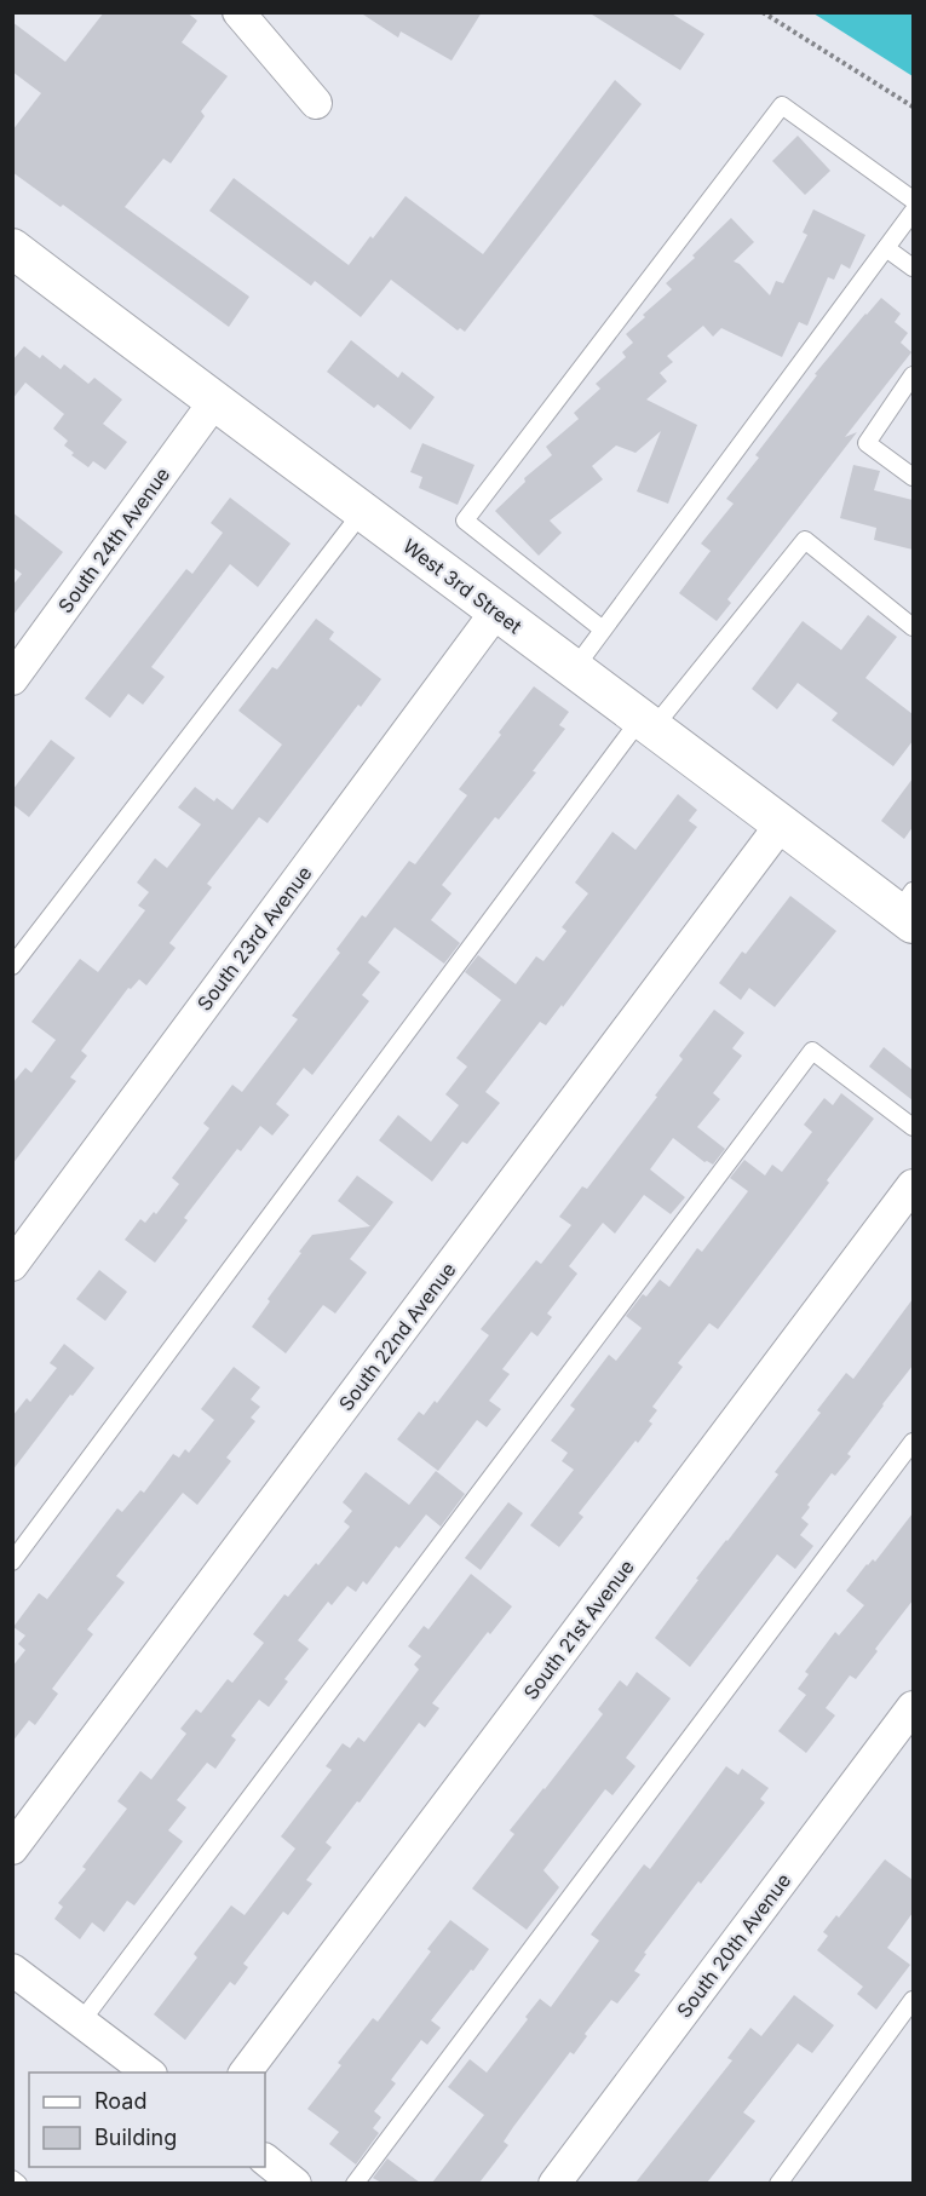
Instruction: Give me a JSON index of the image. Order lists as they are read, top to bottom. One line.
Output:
{"streets":{"street":["South 24th Avenue","West 3rd Street","South 23rd Avenue","South 22nd Avenue","South 21st Avenue","South 20th Avenue"]},"crossings":[["South 24th Avenue","West 3rd Street"],["West 3rd Street","South 23rd Avenue"],["West 3rd Street","South 22nd Avenue"]],"legend":["Road","Building"]}
